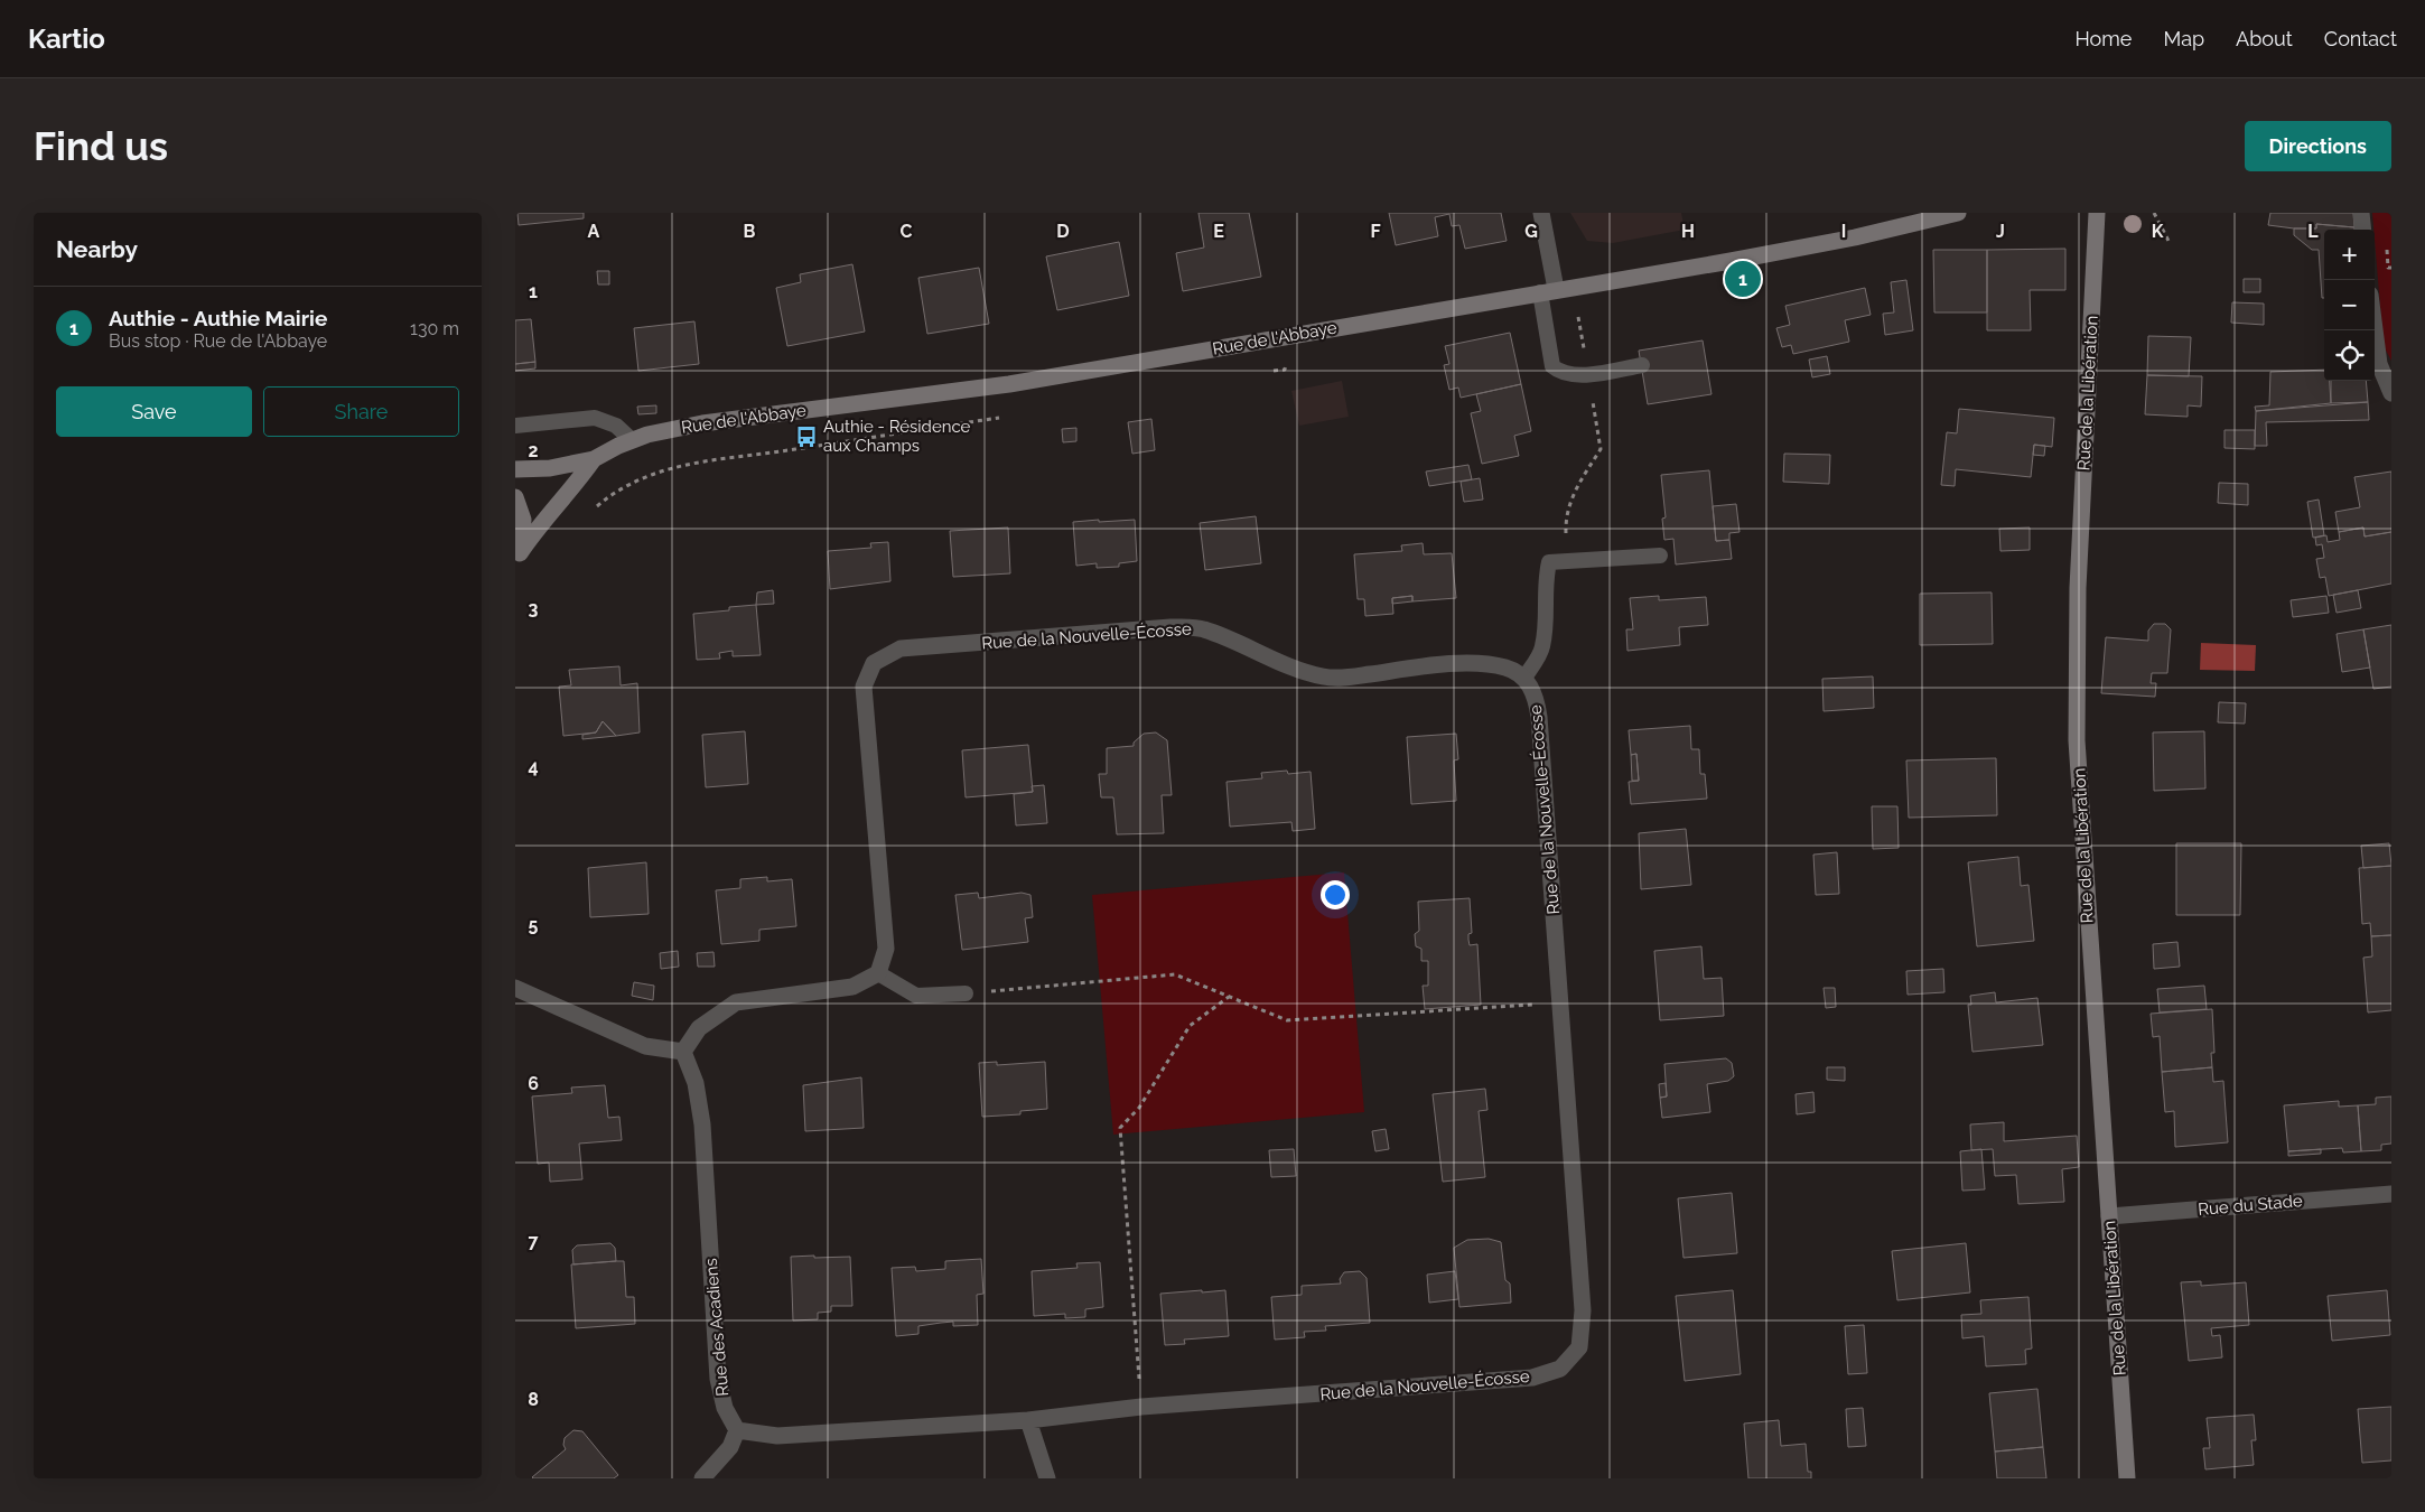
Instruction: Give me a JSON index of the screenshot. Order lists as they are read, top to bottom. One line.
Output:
{"streets":{"street":["Rue de l'Abbaye","Rue de la Libération","Rue de la Nouvelle-Écosse","Rue du Stade","Rue des Acadiens"]},"crossings":[["Rue de la Libération","Rue du Stade"]],"places":{"bus stop":["Authie - Résidence aux Champs"]},"page":{"header":"Kartio","nav":["Home","Map","About","Contact"],"buttons":["Directions",["Save","Share"]],"title":"Find us","heading":"Nearby","map_buttons":["+","−"],"pins":"1","list":[{"mark":"1","name":"Authie - Authie Mairie","note":"Bus stop · Rue de l'Abbaye","value":"130 m"}]},"grid":{"columns":["A","B","C","D","E","F","G","H","I","J","K","L"],"rows":["1","2","3","4","5","6","7","8"]}}
